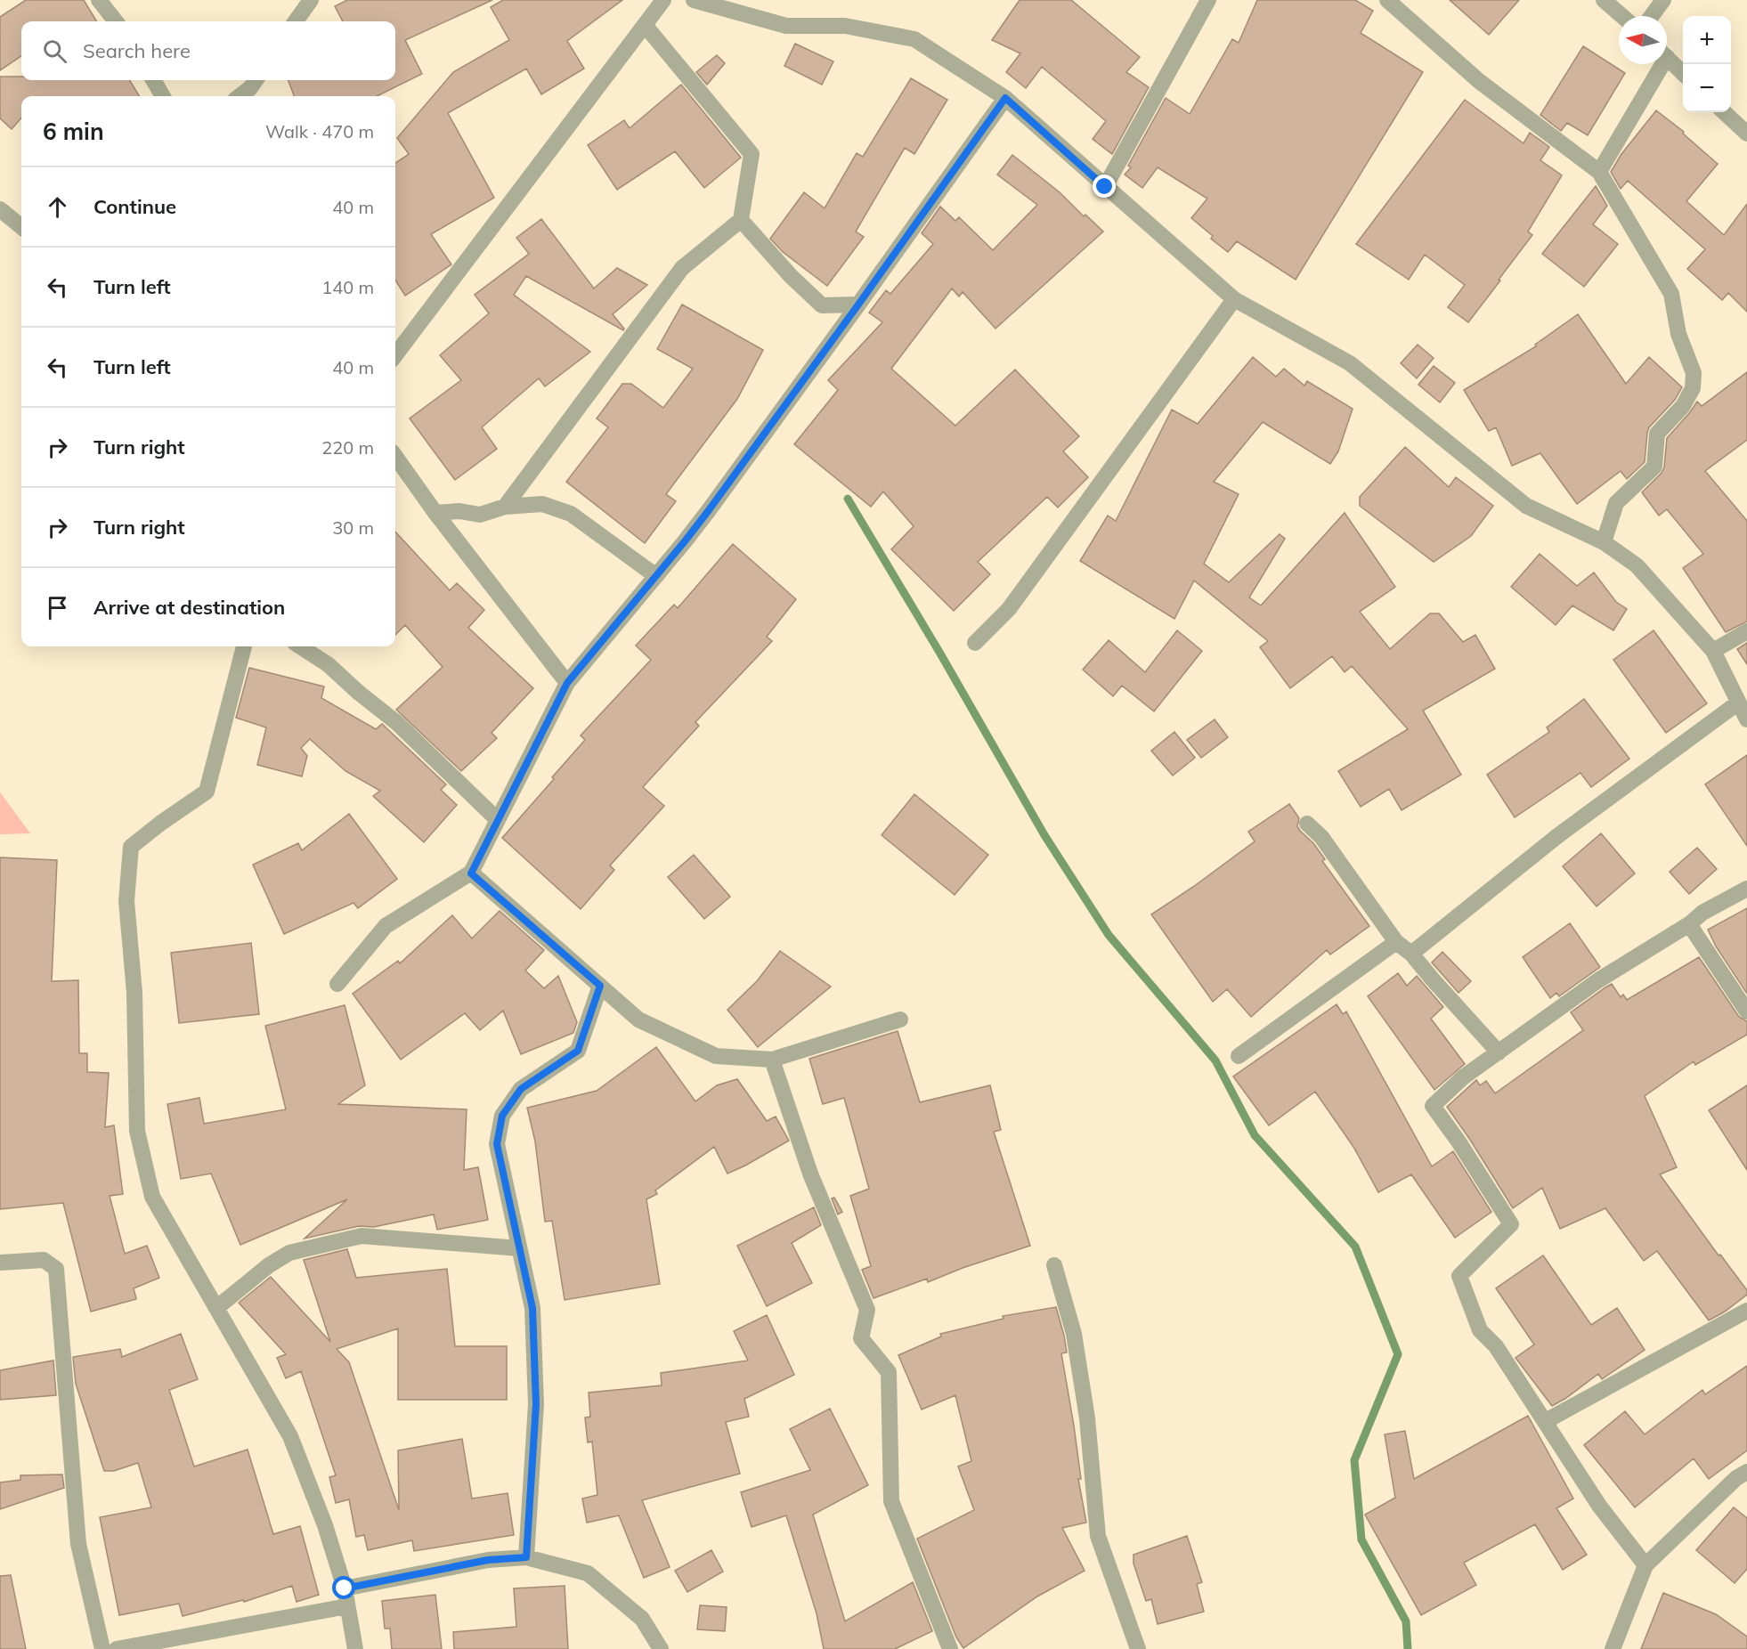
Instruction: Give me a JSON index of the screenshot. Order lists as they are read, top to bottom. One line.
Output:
{"north":"left","page":{"map_buttons":["+","−"],"search":"Search here","heading":["6 min","Walk · 470 m"],"list":[["Continue","40 m"],["Turn left","140 m"],["Turn left","40 m"],["Turn right","220 m"],["Turn right","30 m"],"Arrive at destination"]}}
